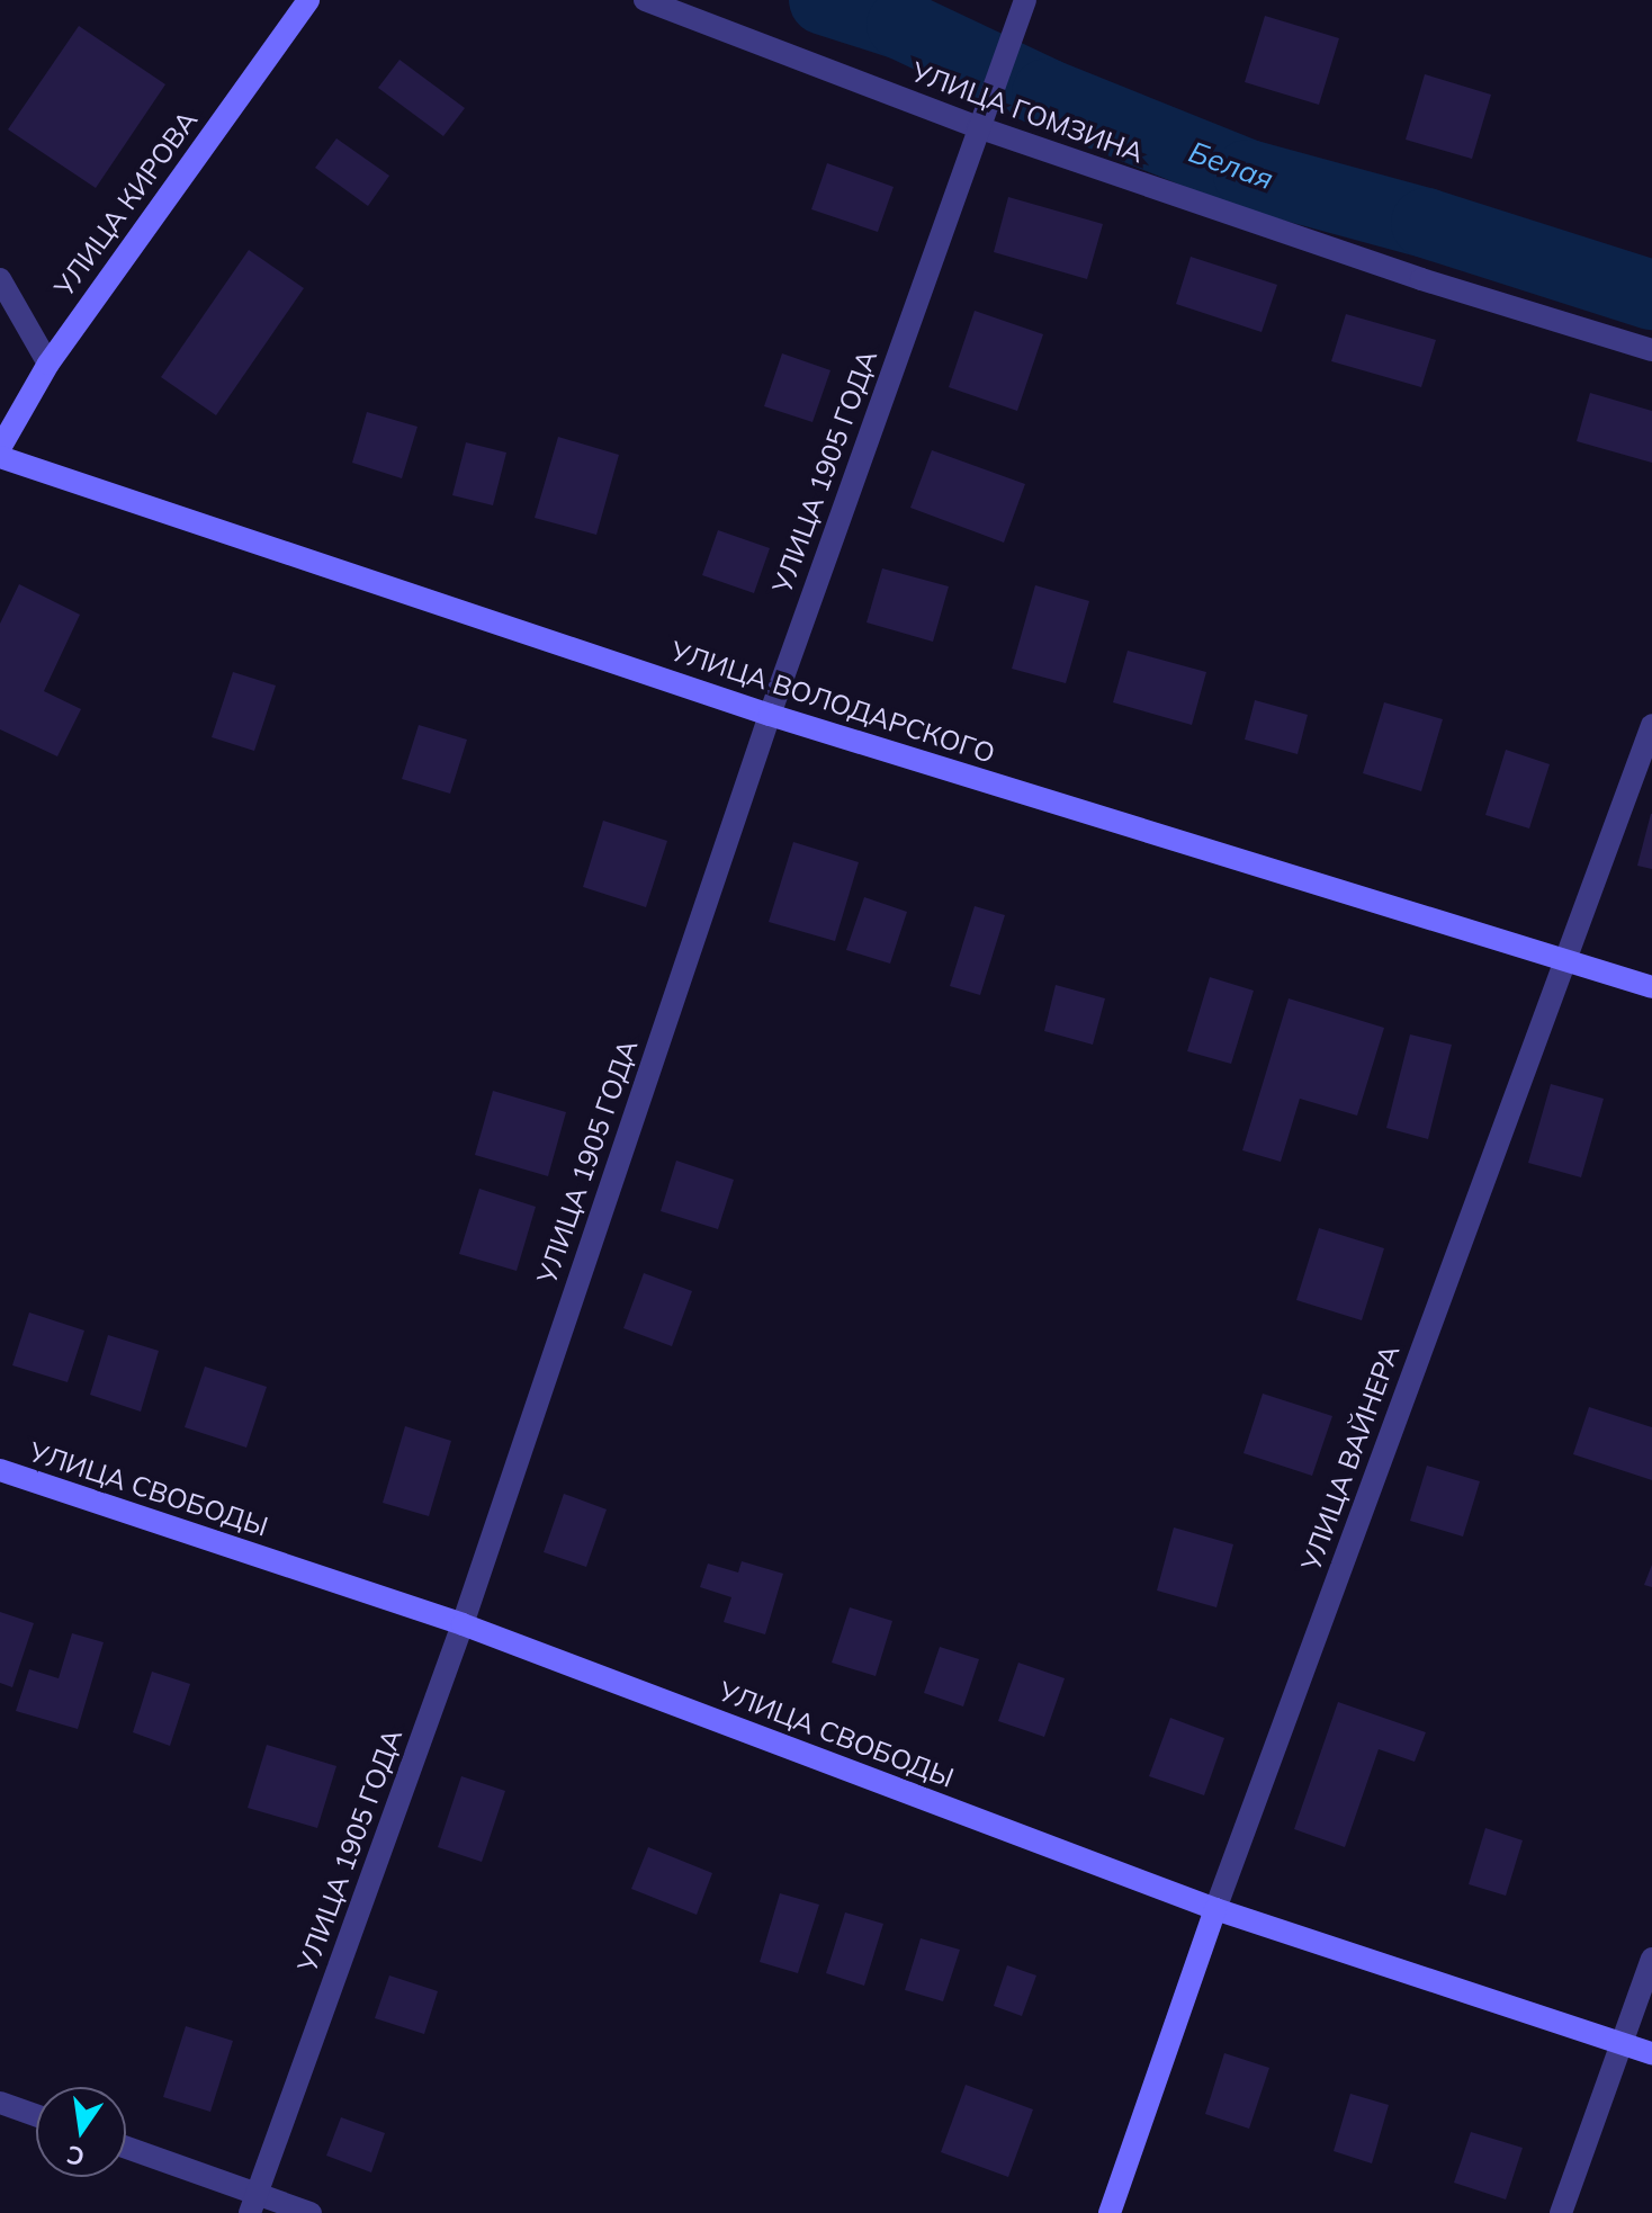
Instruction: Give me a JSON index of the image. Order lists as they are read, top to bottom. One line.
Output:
{"streets":{"main road":["УЛИЦА КИРОВА","УЛИЦА ВОЛОДАРСКОГО","УЛИЦА ВАЙНЕРА","УЛИЦА СВОБОДЫ"],"street":["УЛИЦА ГОМЗИНА","УЛИЦА 1905 ГОДА"]},"crossings":[["УЛИЦА ГОМЗИНА","УЛИЦА 1905 ГОДА"],["УЛИЦА 1905 ГОДА","УЛИЦА ВОЛОДАРСКОГО"],["УЛИЦА 1905 ГОДА","УЛИЦА СВОБОДЫ"],["УЛИЦА ВОЛОДАРСКОГО","УЛИЦА ВАЙНЕРА"],["УЛИЦА ВАЙНЕРА","УЛИЦА СВОБОДЫ"]],"water":["Белая"],"north":"bottom"}
